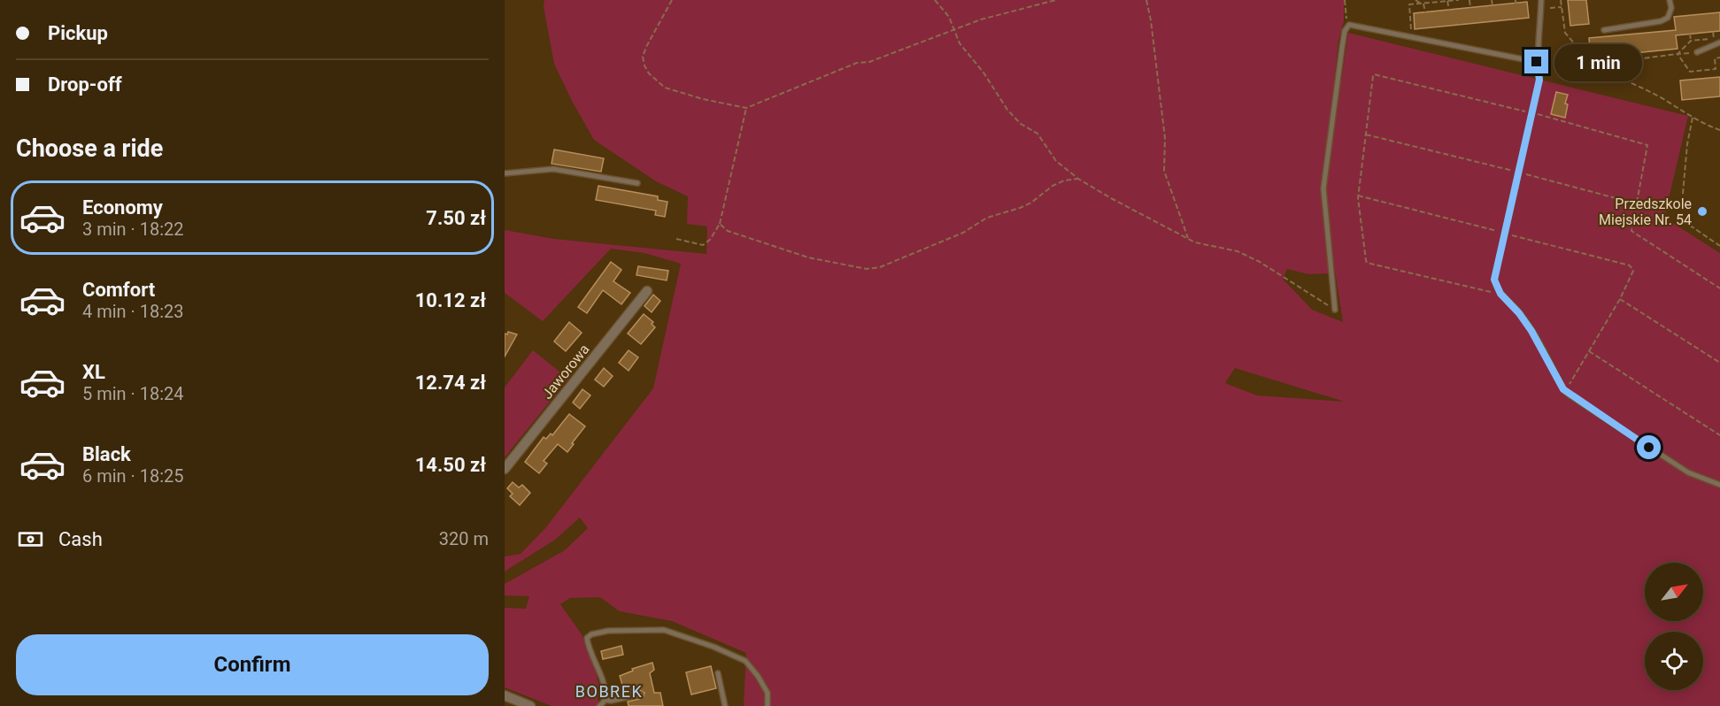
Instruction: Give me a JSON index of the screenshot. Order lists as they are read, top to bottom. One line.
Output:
{"streets":{"street":["Jaworowa"]},"districts":["BOBREK"],"places":["Przedszkole Miejskie Nr. 54"],"north":"top right","page":{"banner":["Pickup","Drop-off"],"bubble":"1 min","heading":"Choose a ride","list":[{"name":"Economy","note":"3 min · 18:22","value":"7.50 zł"},{"name":"Comfort","note":"4 min · 18:23","value":"10.12 zł"},{"name":"XL","note":"5 min · 18:24","value":"12.74 zł"},{"name":"Black","note":"6 min · 18:25","value":"14.50 zł"}],"pay":["Cash","320 m"],"buttons":"Confirm"}}
